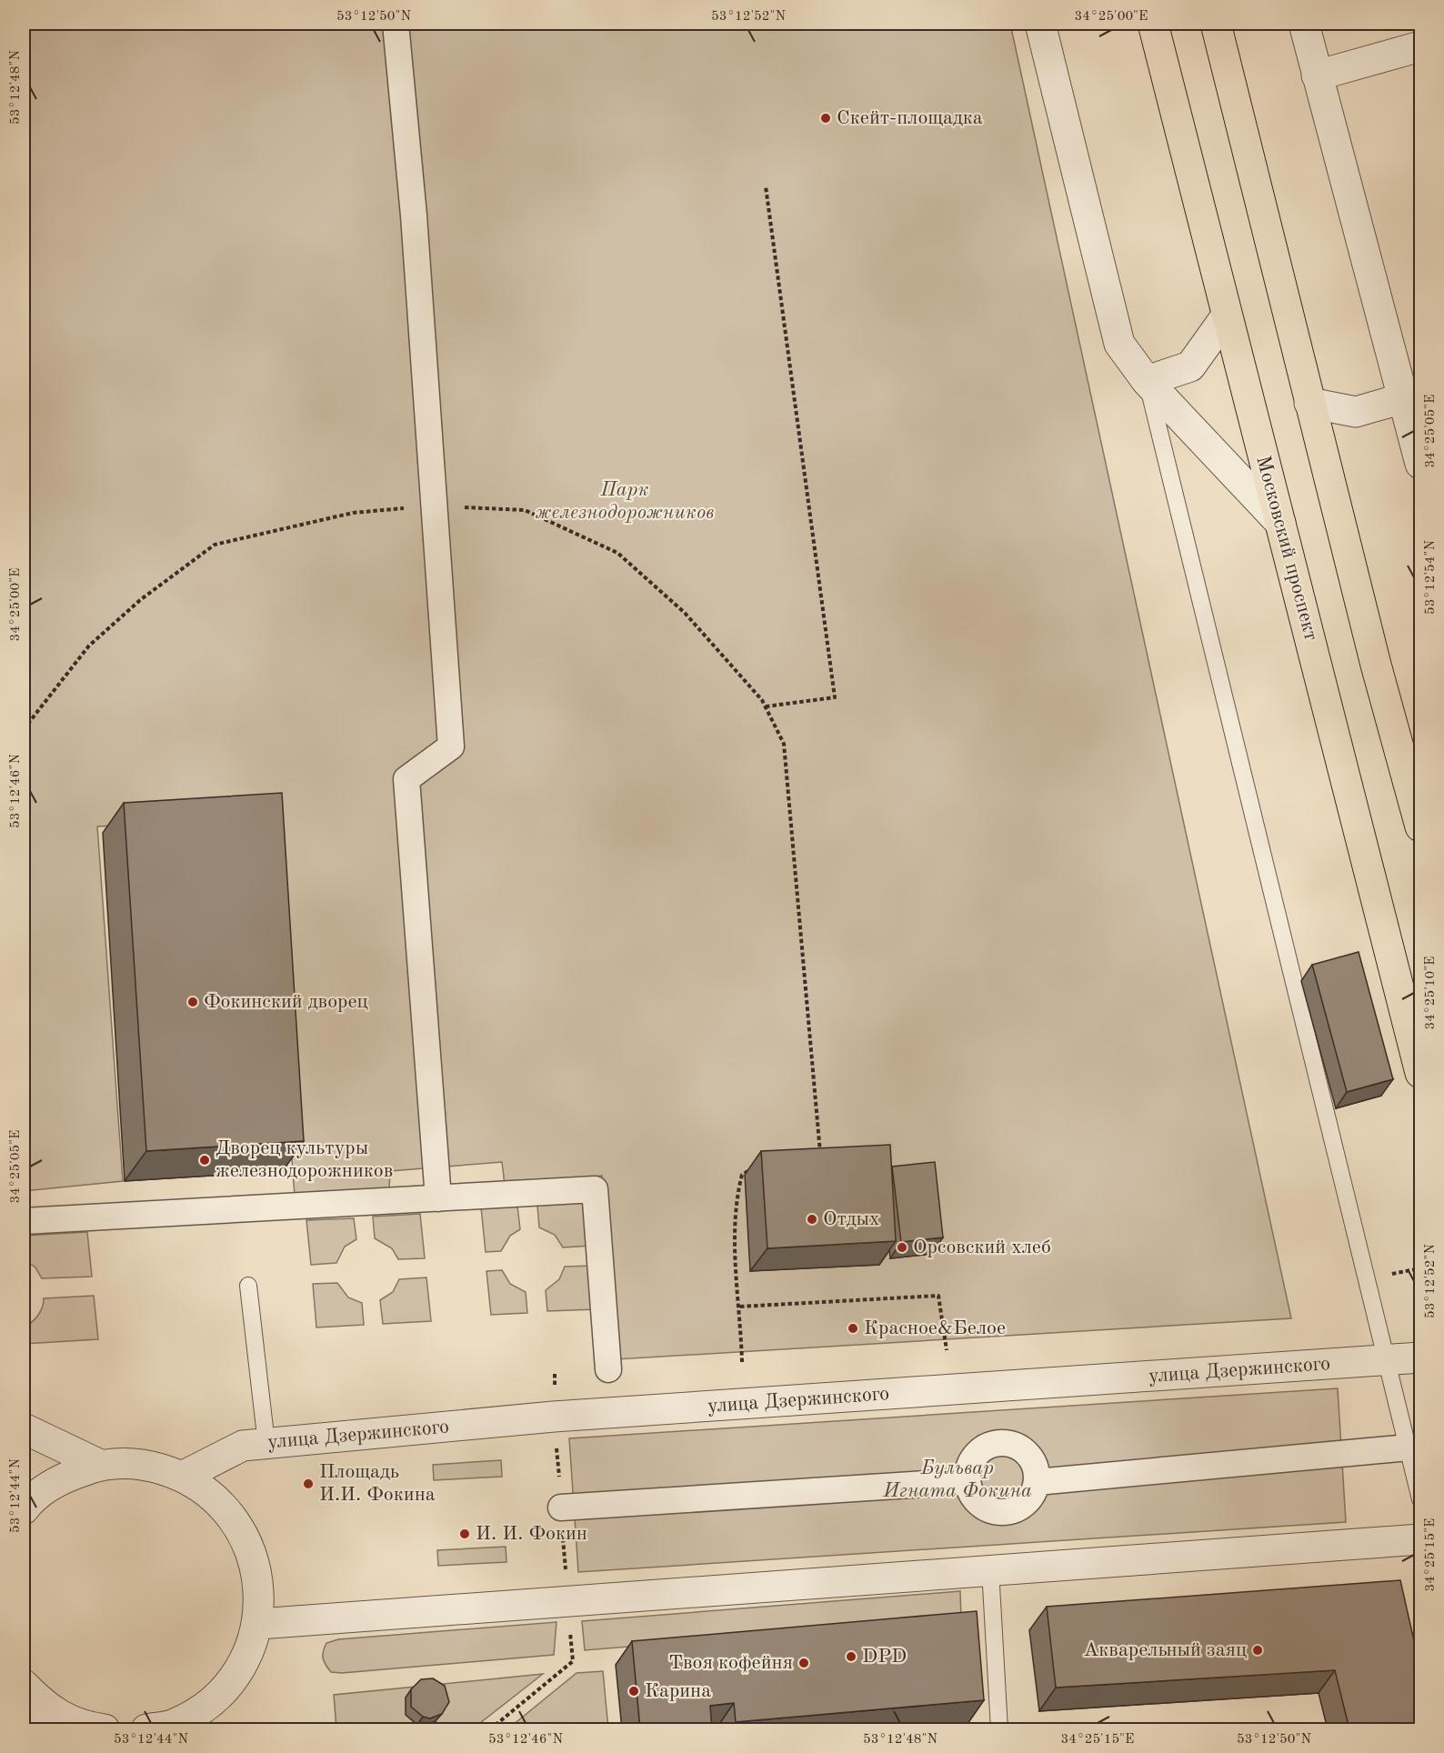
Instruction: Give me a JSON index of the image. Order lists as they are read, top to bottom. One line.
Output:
{"streets":{"main road":["Московский проспект"],"street":["улица Дзержинского"]},"parks":["Парк железнодорожников","Бульвар Игната Фокина"],"places":["Скейт-площадка","Фокинский дворец","Дворец культуры железнодорожников","Отдых","Орсовский хлеб","Красное&Белое","Площадь И.И. Фокина","И. И. Фокин","Акварельный заяц","DPD","Твоя кофейня","Карина"],"coordinates":["53°12'50\"N","53°12'52\"N","34°25'00\"E","53°12'48\"N","34°25'05\"E","53°12'54\"N","53°12'46\"N","34°25'10\"E","53°12'44\"N","34°25'15\"E"]}
